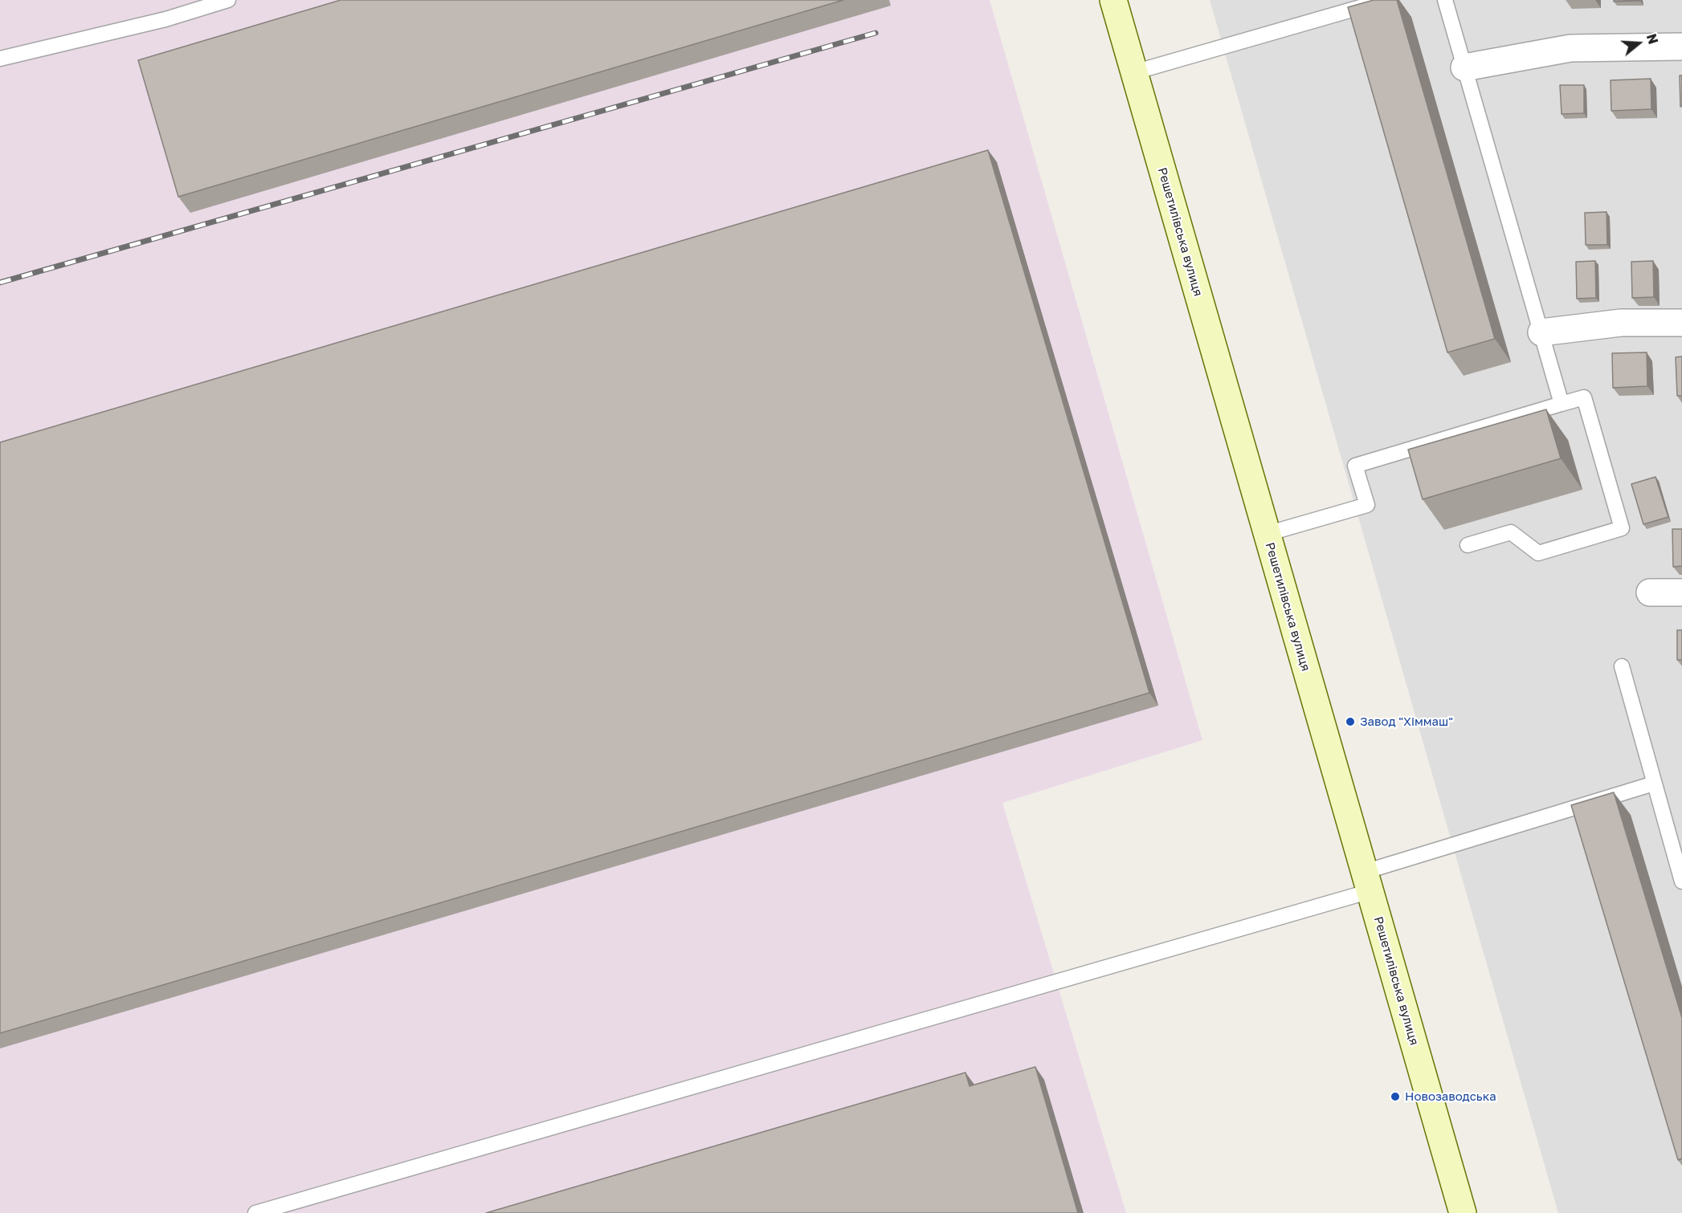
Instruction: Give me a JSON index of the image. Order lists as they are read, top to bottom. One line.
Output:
{"streets":{"street":["Решетилівська вулиця"]},"places":["Завод \"Хіммаш\"","Новозаводська"],"north":"right"}
